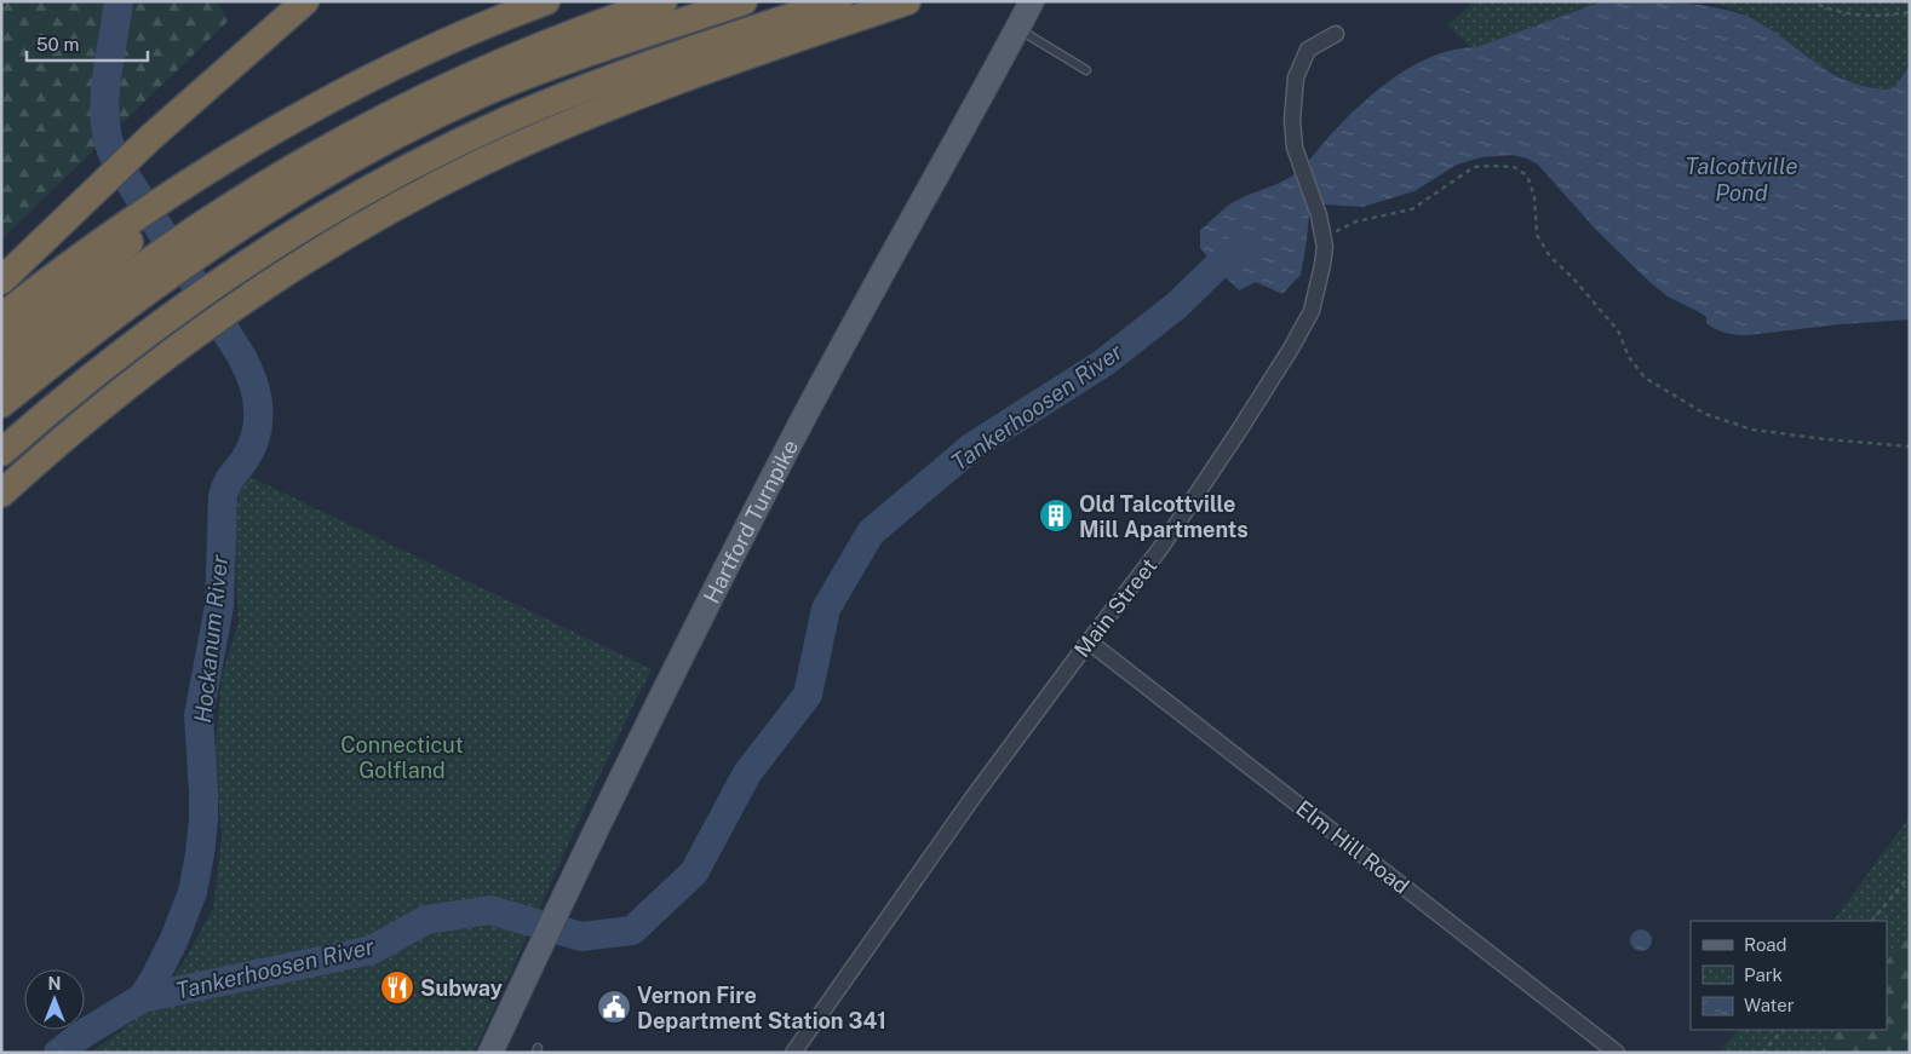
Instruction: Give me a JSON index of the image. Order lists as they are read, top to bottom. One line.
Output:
{"streets":{"main road":["Hartford Turnpike"],"street":["Main Street","Elm Hill Road"]},"crossings":[["Main Street","Elm Hill Road"]],"water":["Talcottville Pond","Tankerhoosen River","Hockanum River"],"parks":["Connecticut Golfland"],"places":{"building":["Old Talcottville Mill Apartments"],"restaurant":["Subway"],"public building":["Vernon Fire Department Station 341"]},"legend":["Road","Park","Water"],"scale_bar":"50 m","north":"top"}
